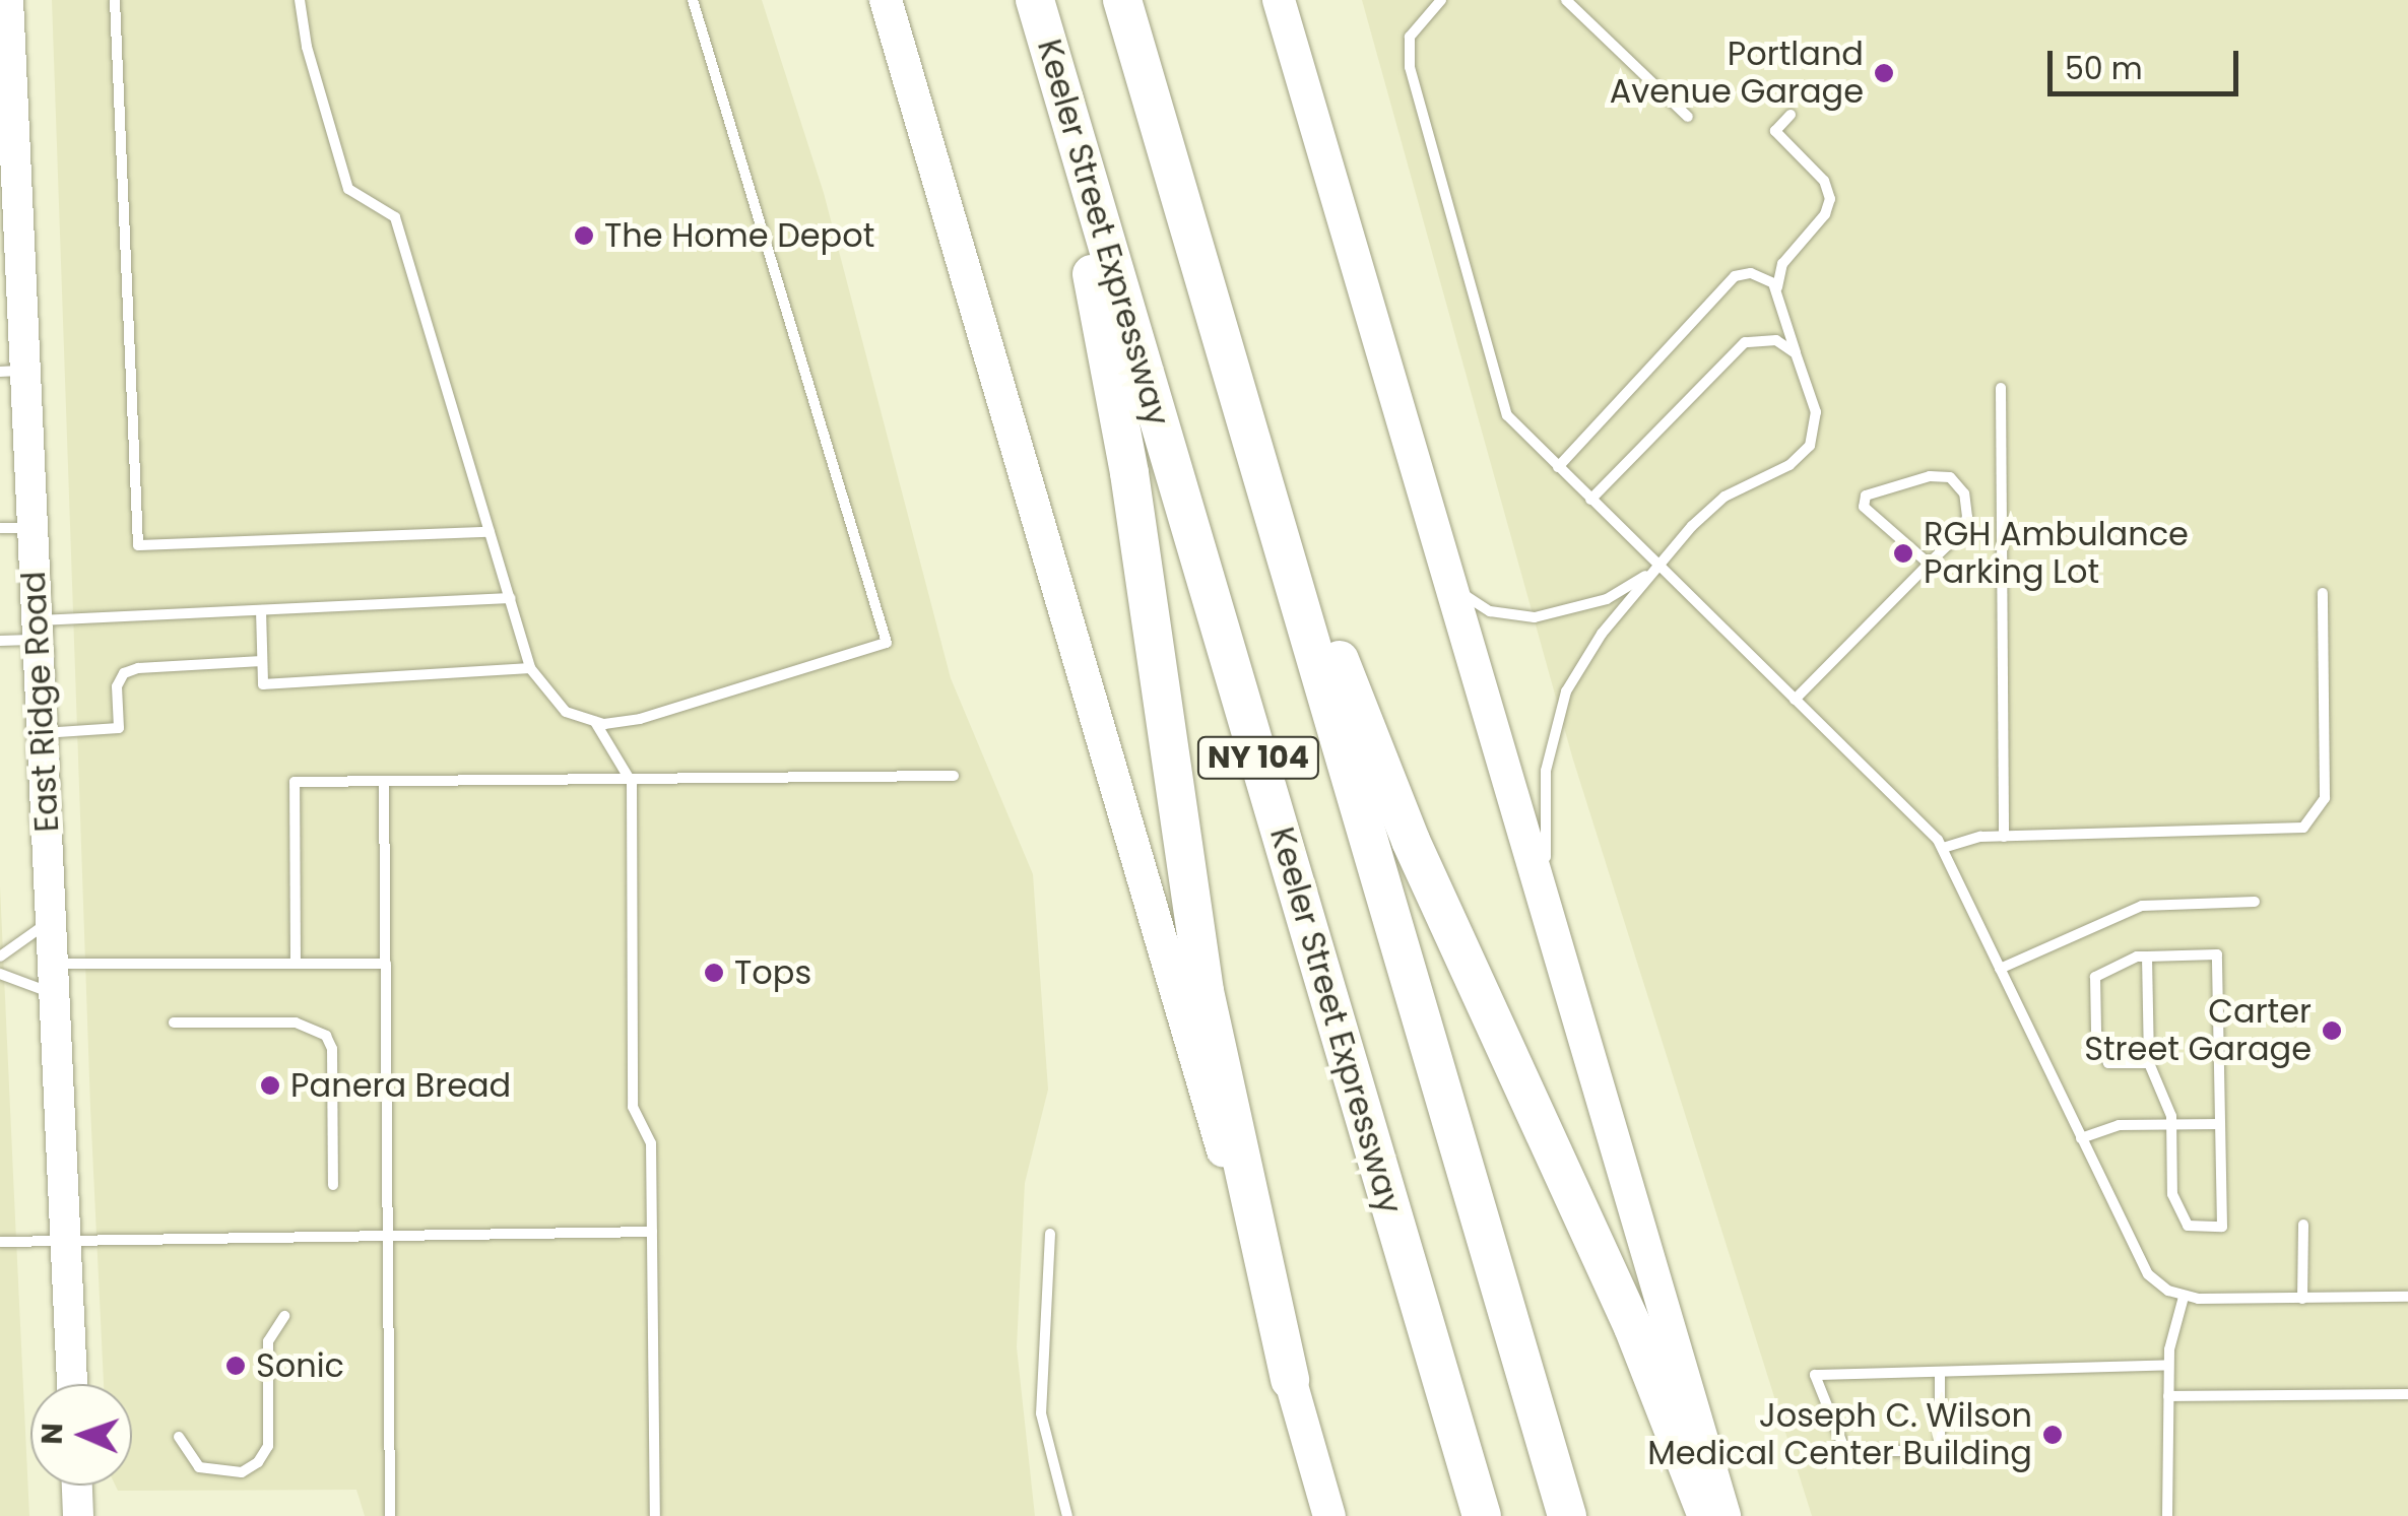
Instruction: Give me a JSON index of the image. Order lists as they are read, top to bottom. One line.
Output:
{"streets":{"highway":["Keeler Street Expressway","NY 104"],"main road":["East Ridge Road"]},"places":["Portland Avenue Garage","The Home Depot","RGH Ambulance Parking Lot","Tops","Carter Street Garage","Panera Bread","Sonic","Joseph C. Wilson Medical Center Building"],"scale_bar":"50 m","north":"left"}
